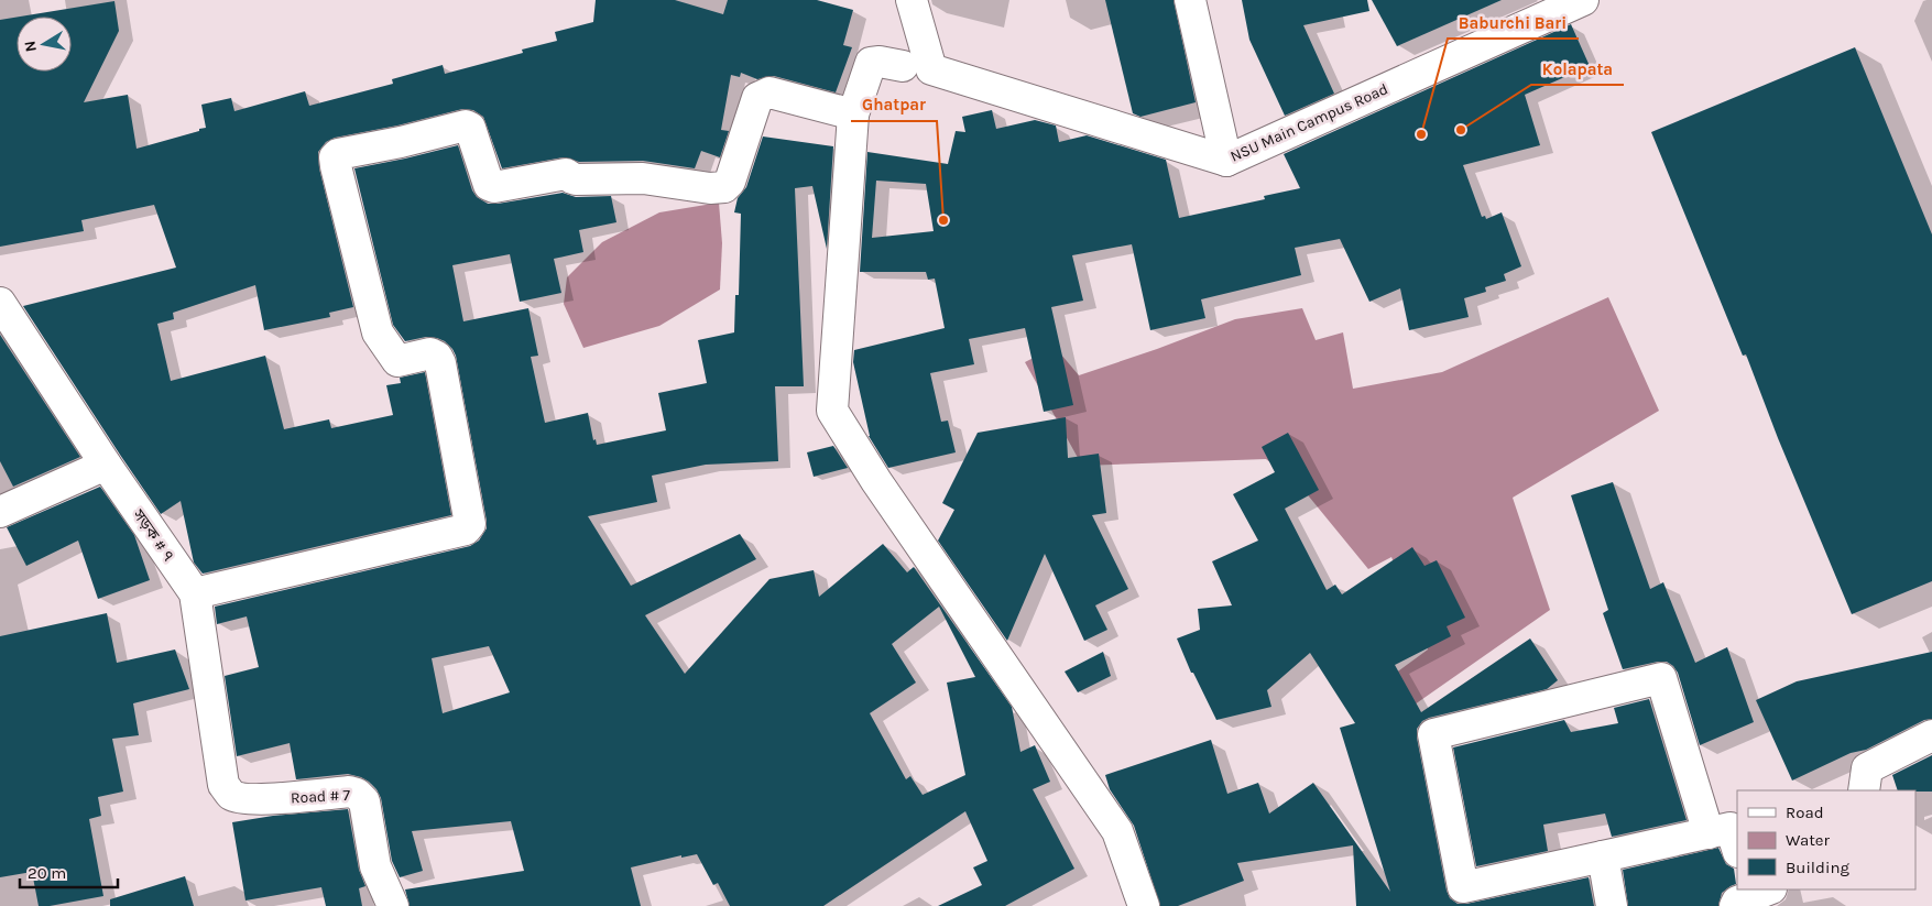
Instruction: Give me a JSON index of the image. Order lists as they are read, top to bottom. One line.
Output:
{"streets":{"street":["NSU Main Campus Road","সড়ক # ৭","Road # 7"]},"crossings":[["সড়ক # ৭","Road # 7"]],"places":["Kolapata","Baburchi Bari","Ghatpar"],"legend":["Road","Water","Building"],"scale_bar":"20 m","north":"left"}
